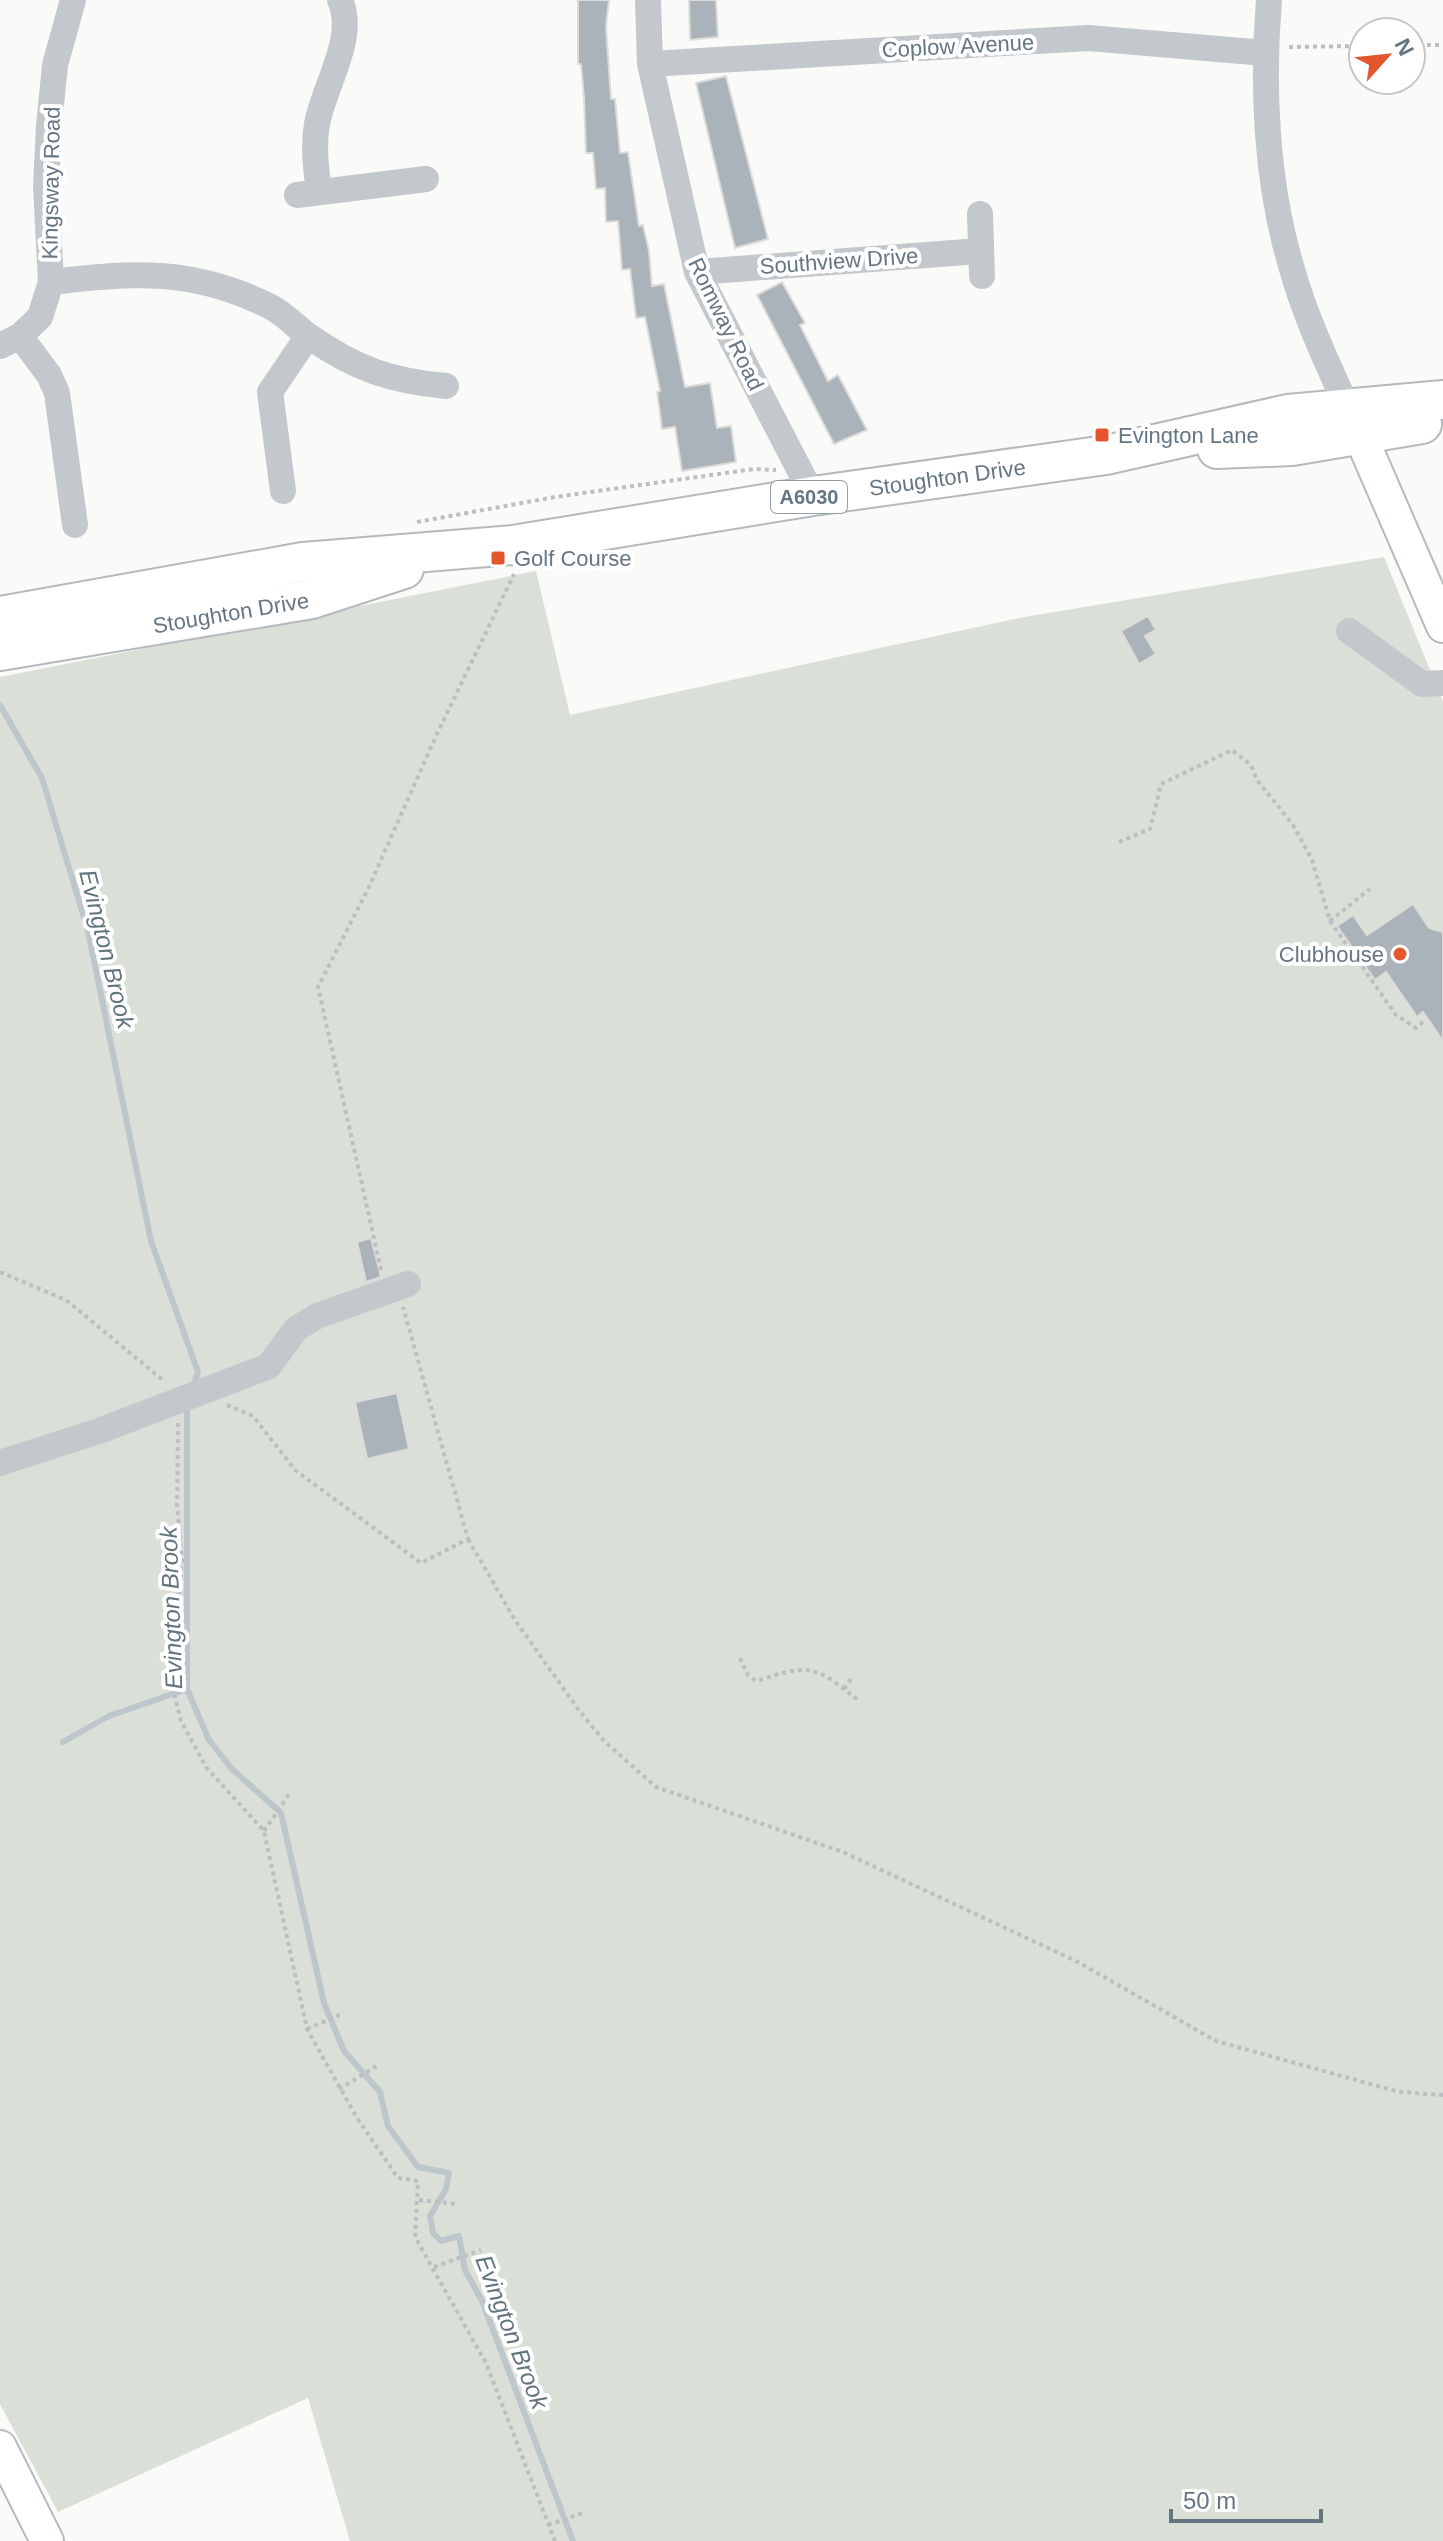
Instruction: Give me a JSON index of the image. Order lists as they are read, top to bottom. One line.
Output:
{"streets":{"highway":["Stoughton Drive","A6030"],"street":["Coplow Avenue","Kingsway Road","Southview Drive","Romway Road"]},"crossings":[["Coplow Avenue","Romway Road"],["Southview Drive","Romway Road"],["Romway Road","Stoughton Drive"],["Stoughton Drive","A6030"]],"water":["Evington Brook"],"places":{"transit":["Evington Lane","Golf Course"],"other":["Clubhouse"]},"scale_bar":"50 m","north":"top right"}
